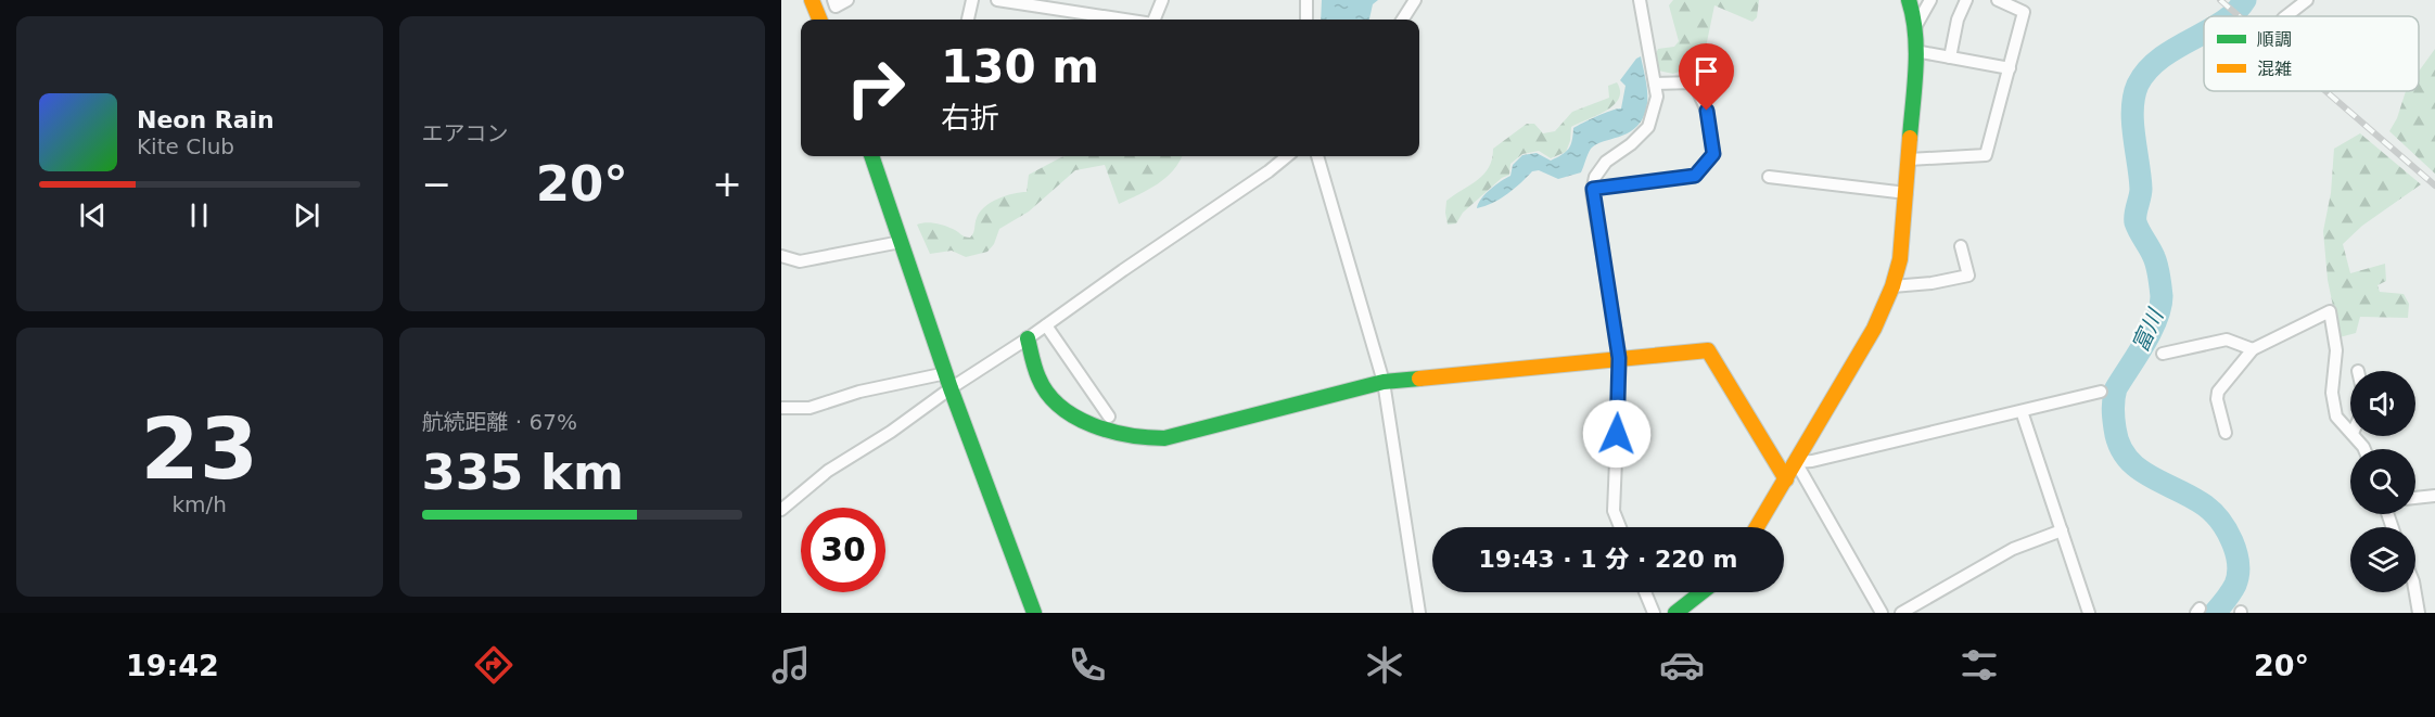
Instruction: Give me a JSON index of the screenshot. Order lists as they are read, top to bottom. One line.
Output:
{"water":["富川"],"legend":["順調","混雑"],"page":{"tile":["エアコン",["23","km/h"],["航続距離 · 67%","335 km"]],"turn":["130 m","右折"],"song":["Neon Rain","Kite Club"],"heat":["−","20°","+"],"limit":"30","trip":"19:43 · 1 分 · 220 m","tabs":["19:42","20°"]}}
